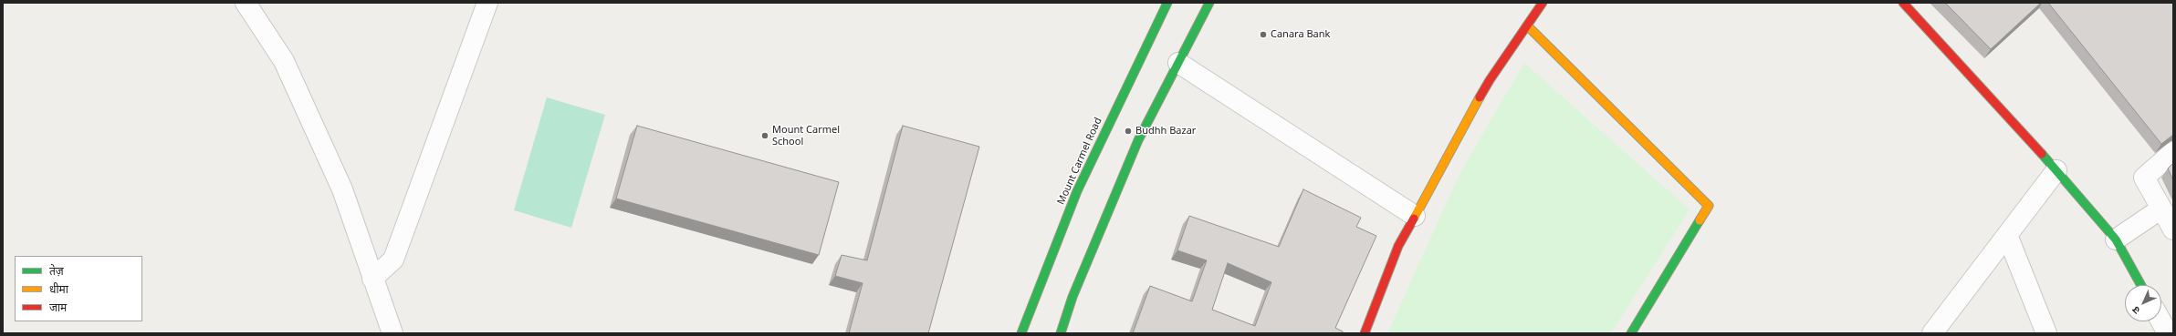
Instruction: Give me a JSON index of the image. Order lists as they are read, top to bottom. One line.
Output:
{"streets":{"street":["Mount Carmel Road"]},"places":["Canara Bank","Budhh Bazar","Mount Carmel School"],"legend":["तेज़","धीमा","जाम"],"north":"bottom left"}
